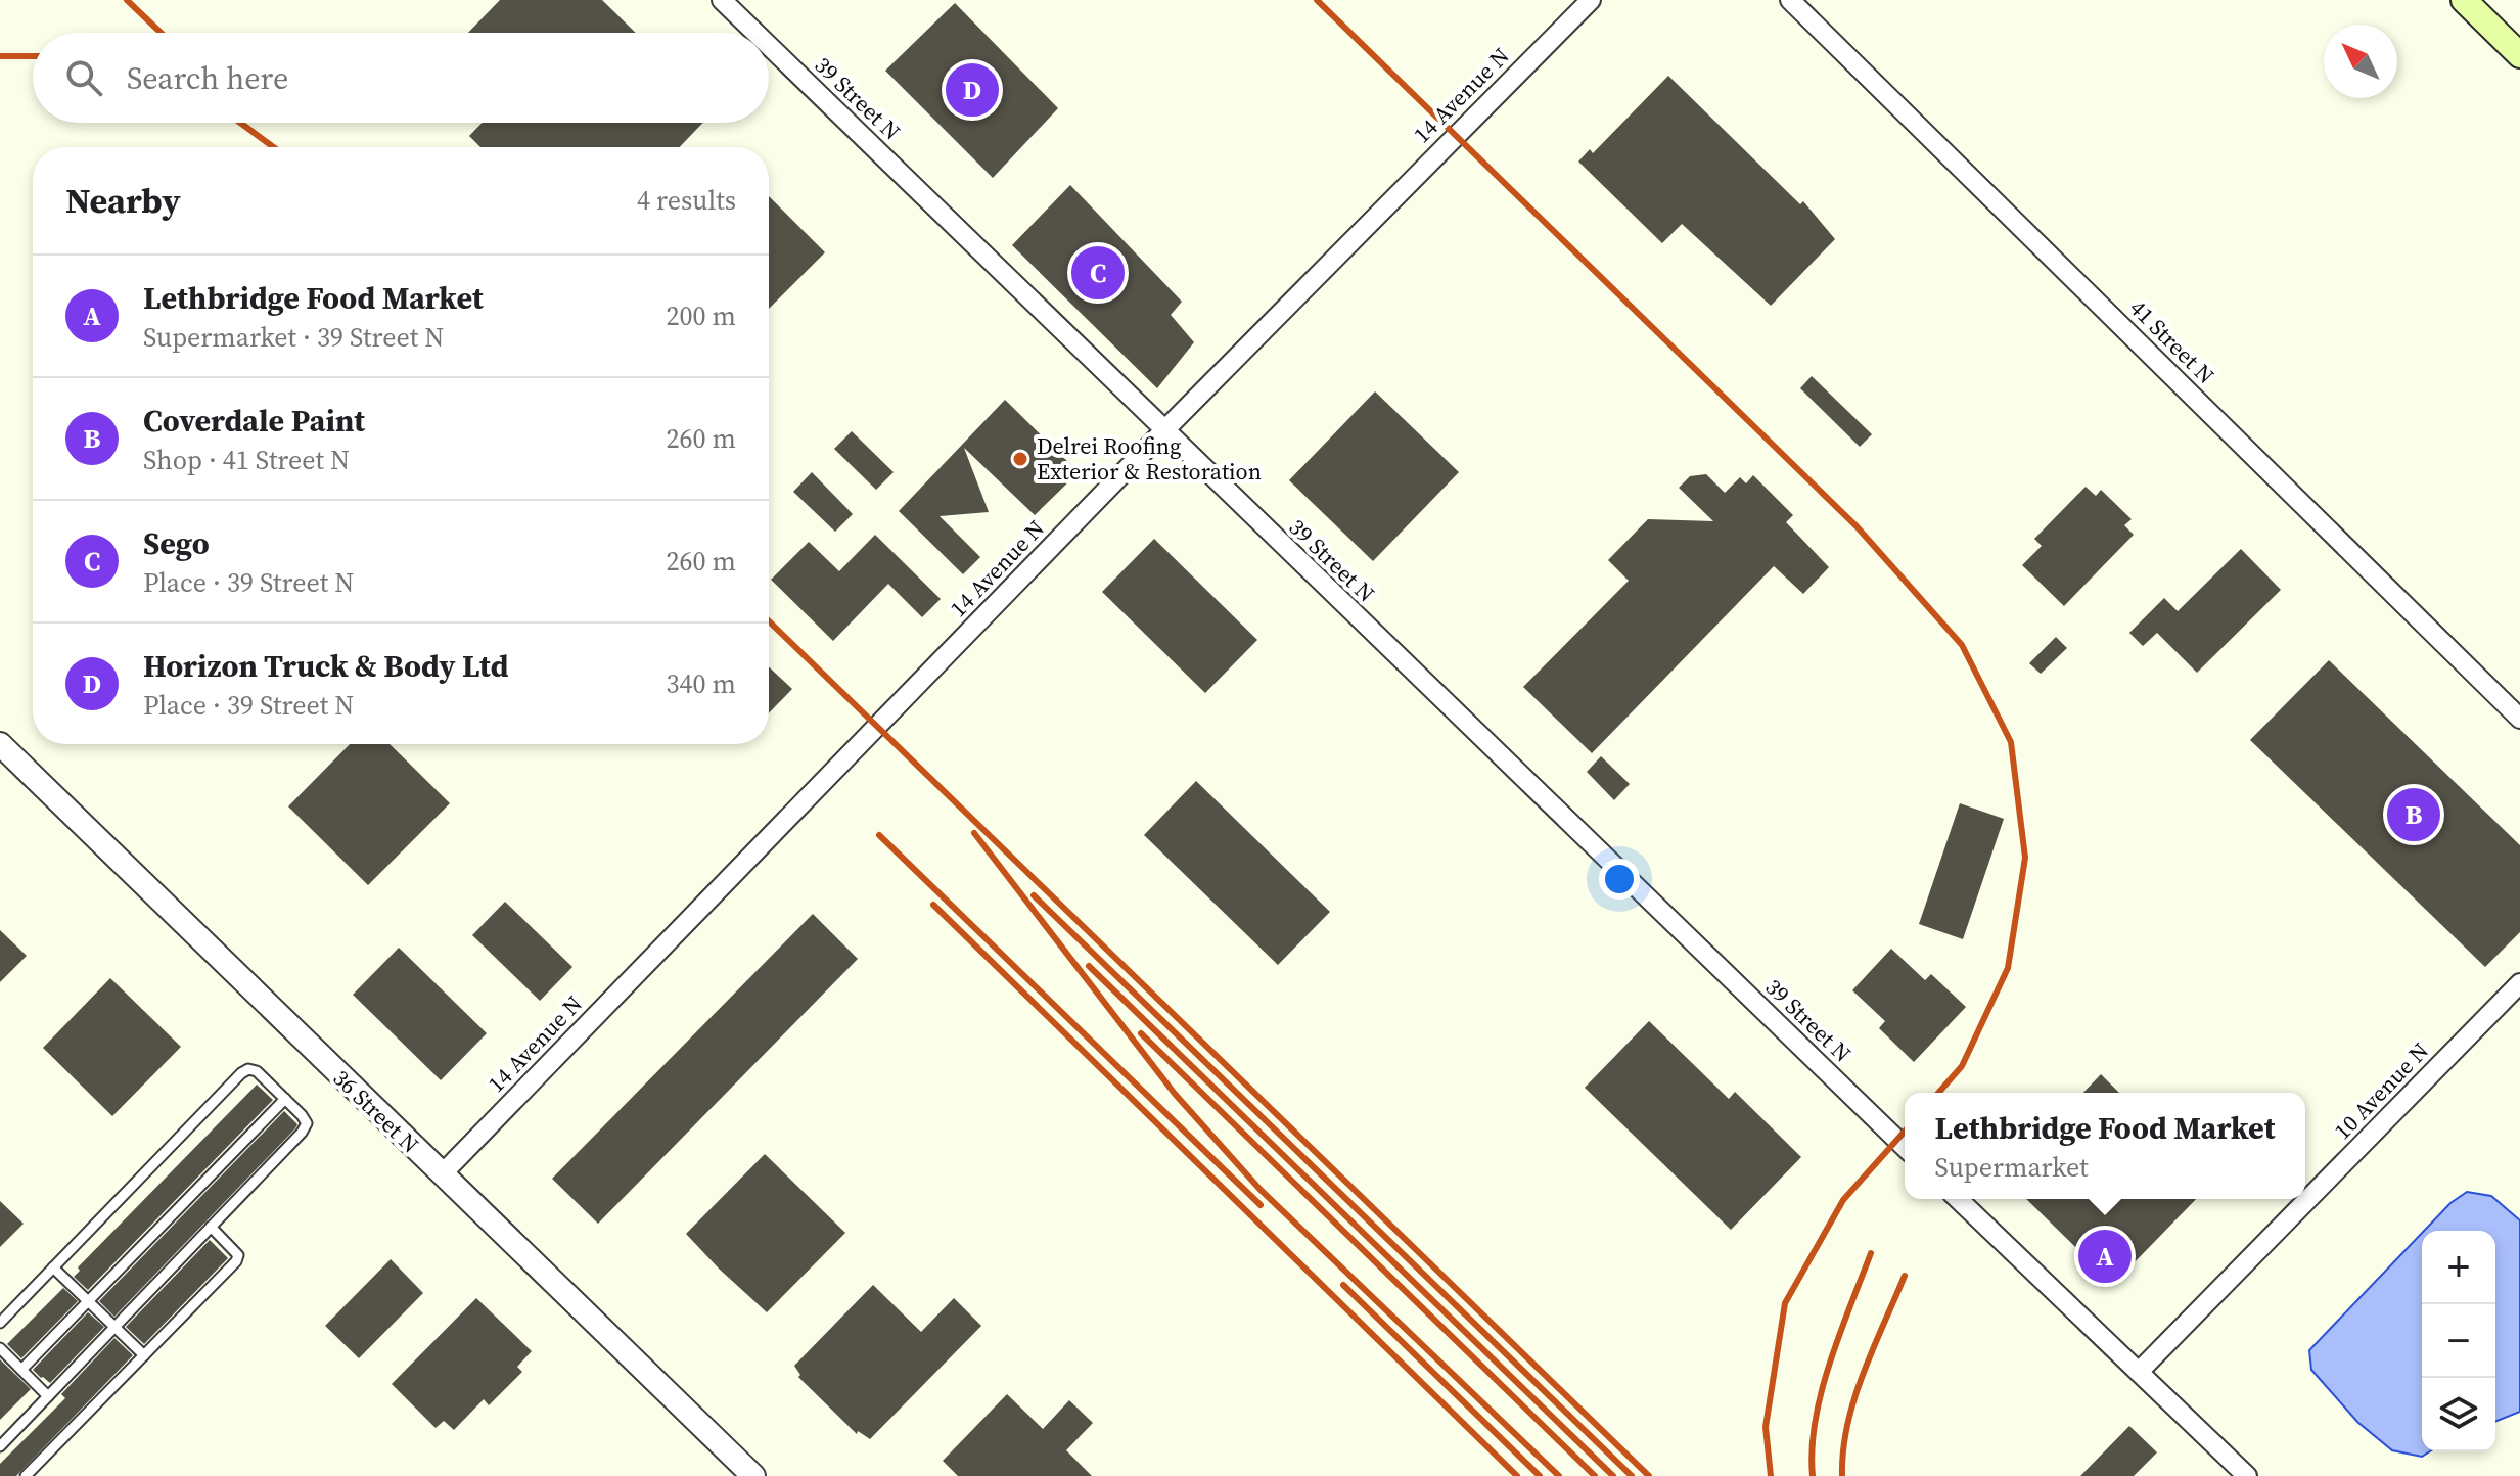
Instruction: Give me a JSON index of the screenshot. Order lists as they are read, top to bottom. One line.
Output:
{"streets":{"street":["14 Avenue N","39 Street N","41 Street N","10 Avenue N","36 Street N"]},"crossings":[["14 Avenue N","39 Street N"],["14 Avenue N","36 Street N"]],"places":["Delrei Roofing Exterior & Restoration"],"north":"top left","page":{"search":"Search here","pins":["D","C","B","A"],"heading":["Nearby","4 results"],"list":[{"mark":"A","name":"Lethbridge Food Market","note":"Supermarket · 39 Street N","value":"200 m"},{"mark":"B","name":"Coverdale Paint","note":"Shop · 41 Street N","value":"260 m"},{"mark":"C","name":"Sego","note":"Place · 39 Street N","value":"260 m"},{"mark":"D","name":"Horizon Truck & Body Ltd","note":"Place · 39 Street N","value":"340 m"}],"popup":["Lethbridge Food Market","Supermarket"],"map_buttons":["+","−"]}}
